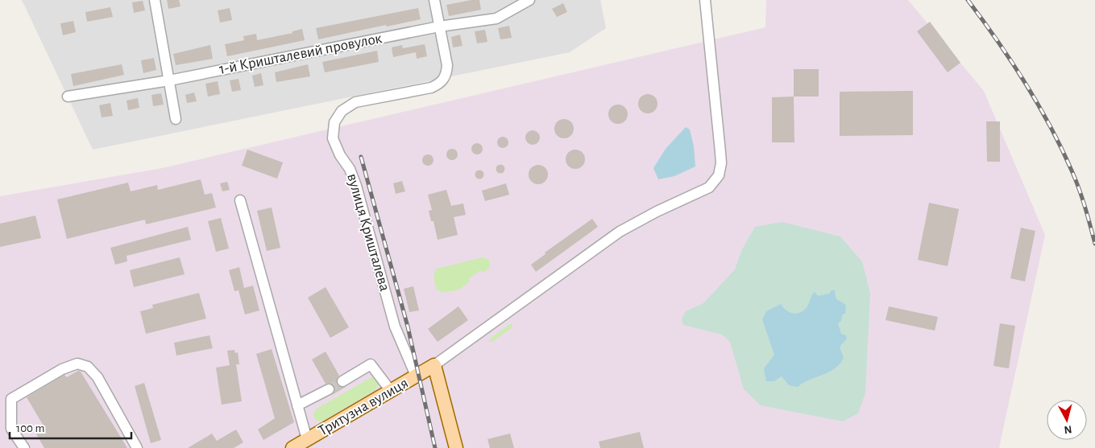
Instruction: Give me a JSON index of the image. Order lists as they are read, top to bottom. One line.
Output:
{"streets":{"main road":["Тритузна вулиця"],"street":["1-й Кришталевий провулок","вулиця Кришталева"]},"crossings":[["1-й Кришталевий провулок","вулиця Кришталева"],["вулиця Кришталева","Тритузна вулиця"]],"scale_bar":"100 m","north":"bottom"}
